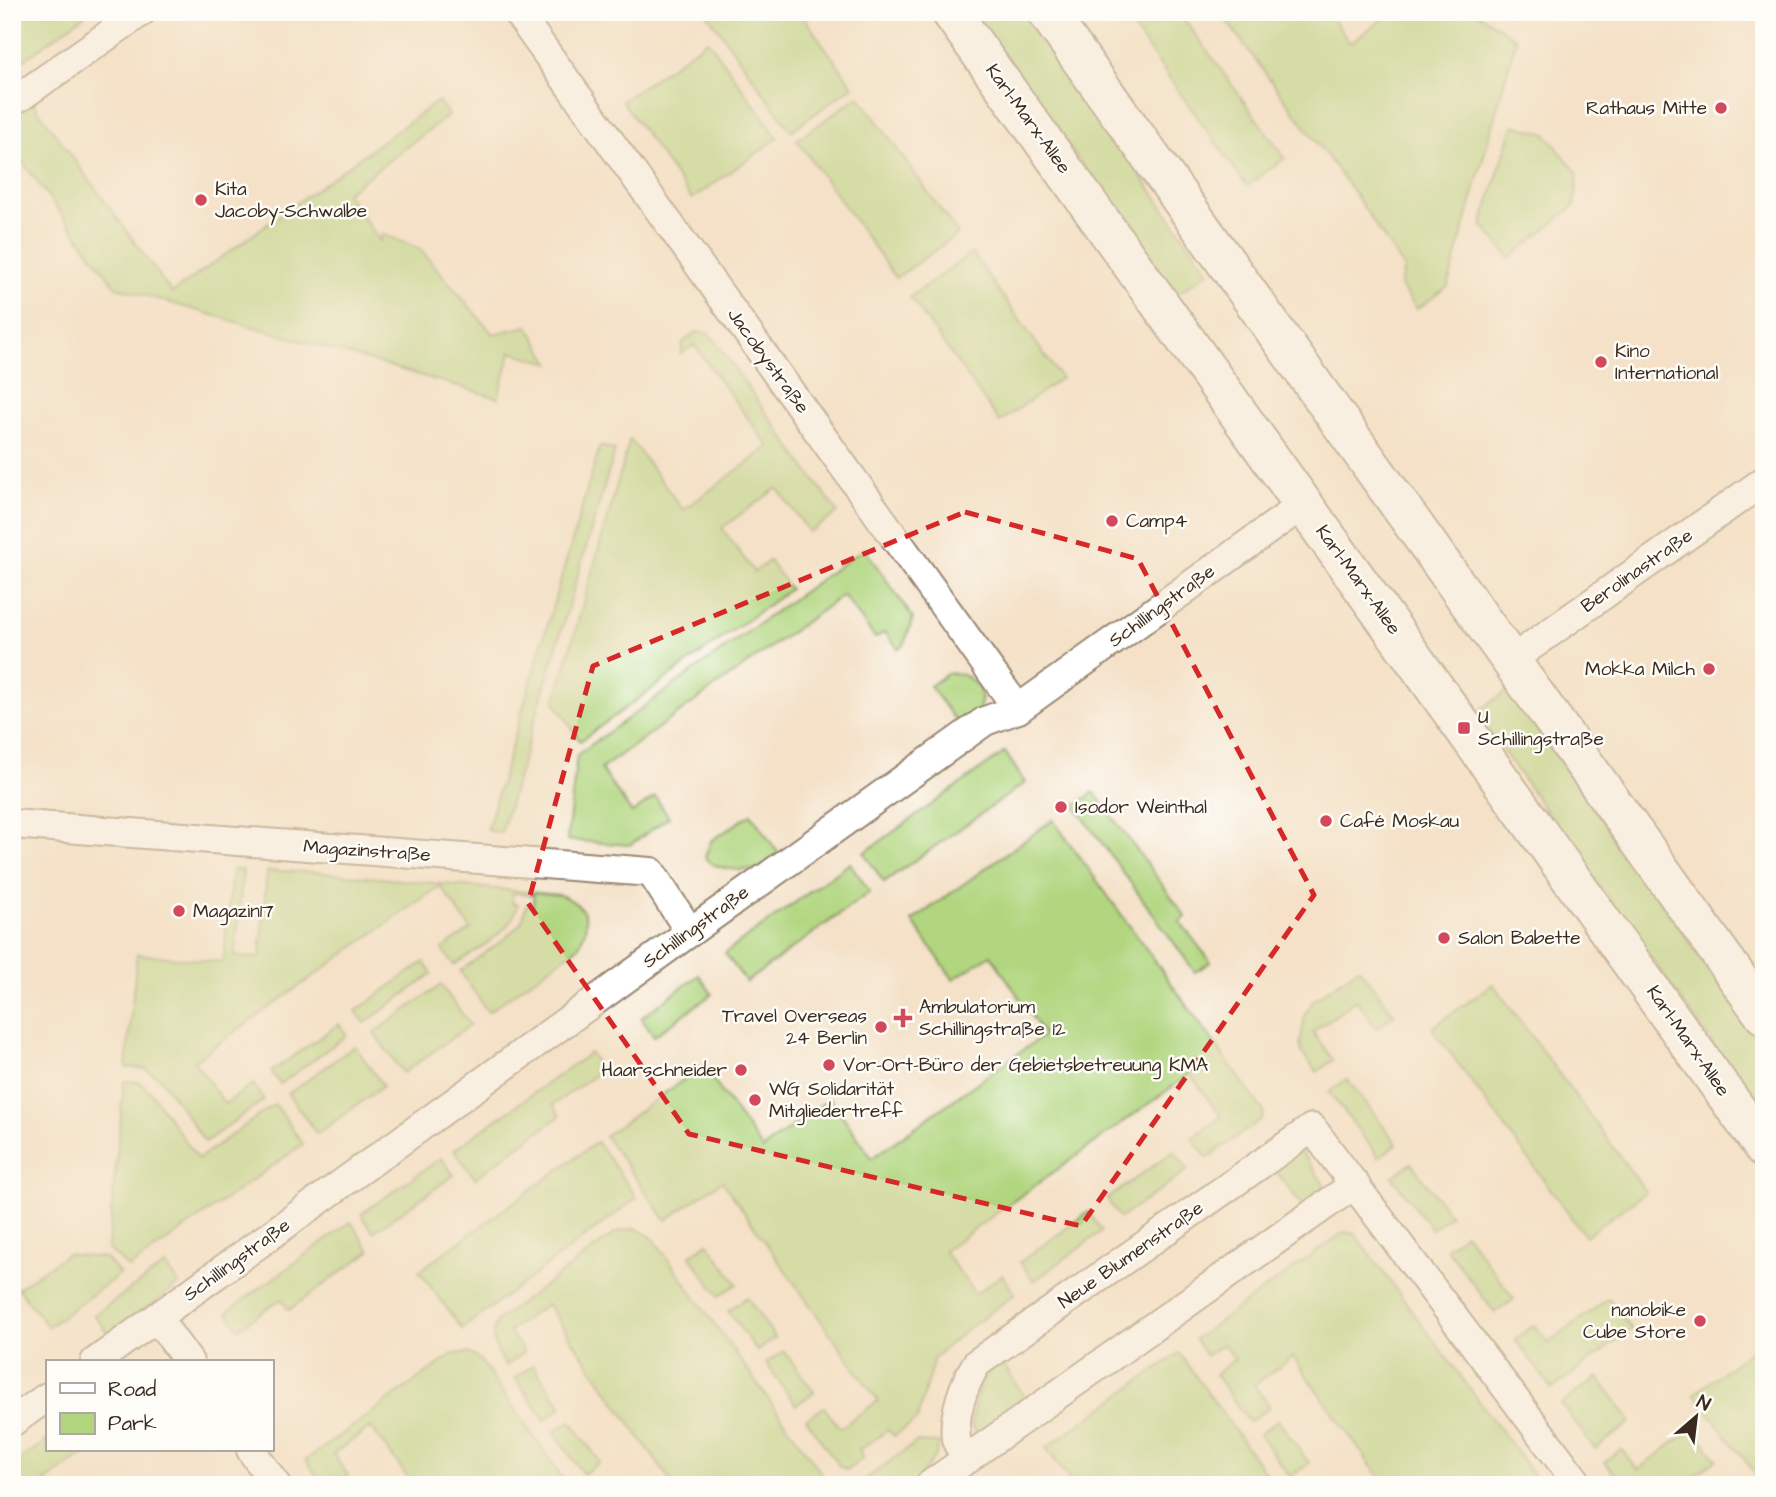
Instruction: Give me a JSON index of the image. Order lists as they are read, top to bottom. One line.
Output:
{"streets":{"main road":["Karl-Marx-Allee"],"street":["Jacobystraße","Berolinastraße","Schillingstraße","Magazinstraße","Neue Blumenstraße"]},"crossings":[["Karl-Marx-Allee","Schillingstraße"],["Jacobystraße","Schillingstraße"],["Schillingstraße","Magazinstraße"]],"places":{"other":["Rathaus Mitte","Kita Jacoby-Schwalbe","Kino International","Camp4","Mokka Milch","Isodor Weinthal","Café Moskau","Magazin17","Salon Babette","Travel Overseas 24 Berlin","Vor-Ort-Büro der Gebietsbetreuung KMA","Haarschneider","WG Solidarität Mitgliedertreff","nanobike Cube Store"],"transit":["U Schillingstraße"],"health":["Ambulatorium Schillingstraße 12"]},"legend":["Road","Park"],"north":"top right"}
